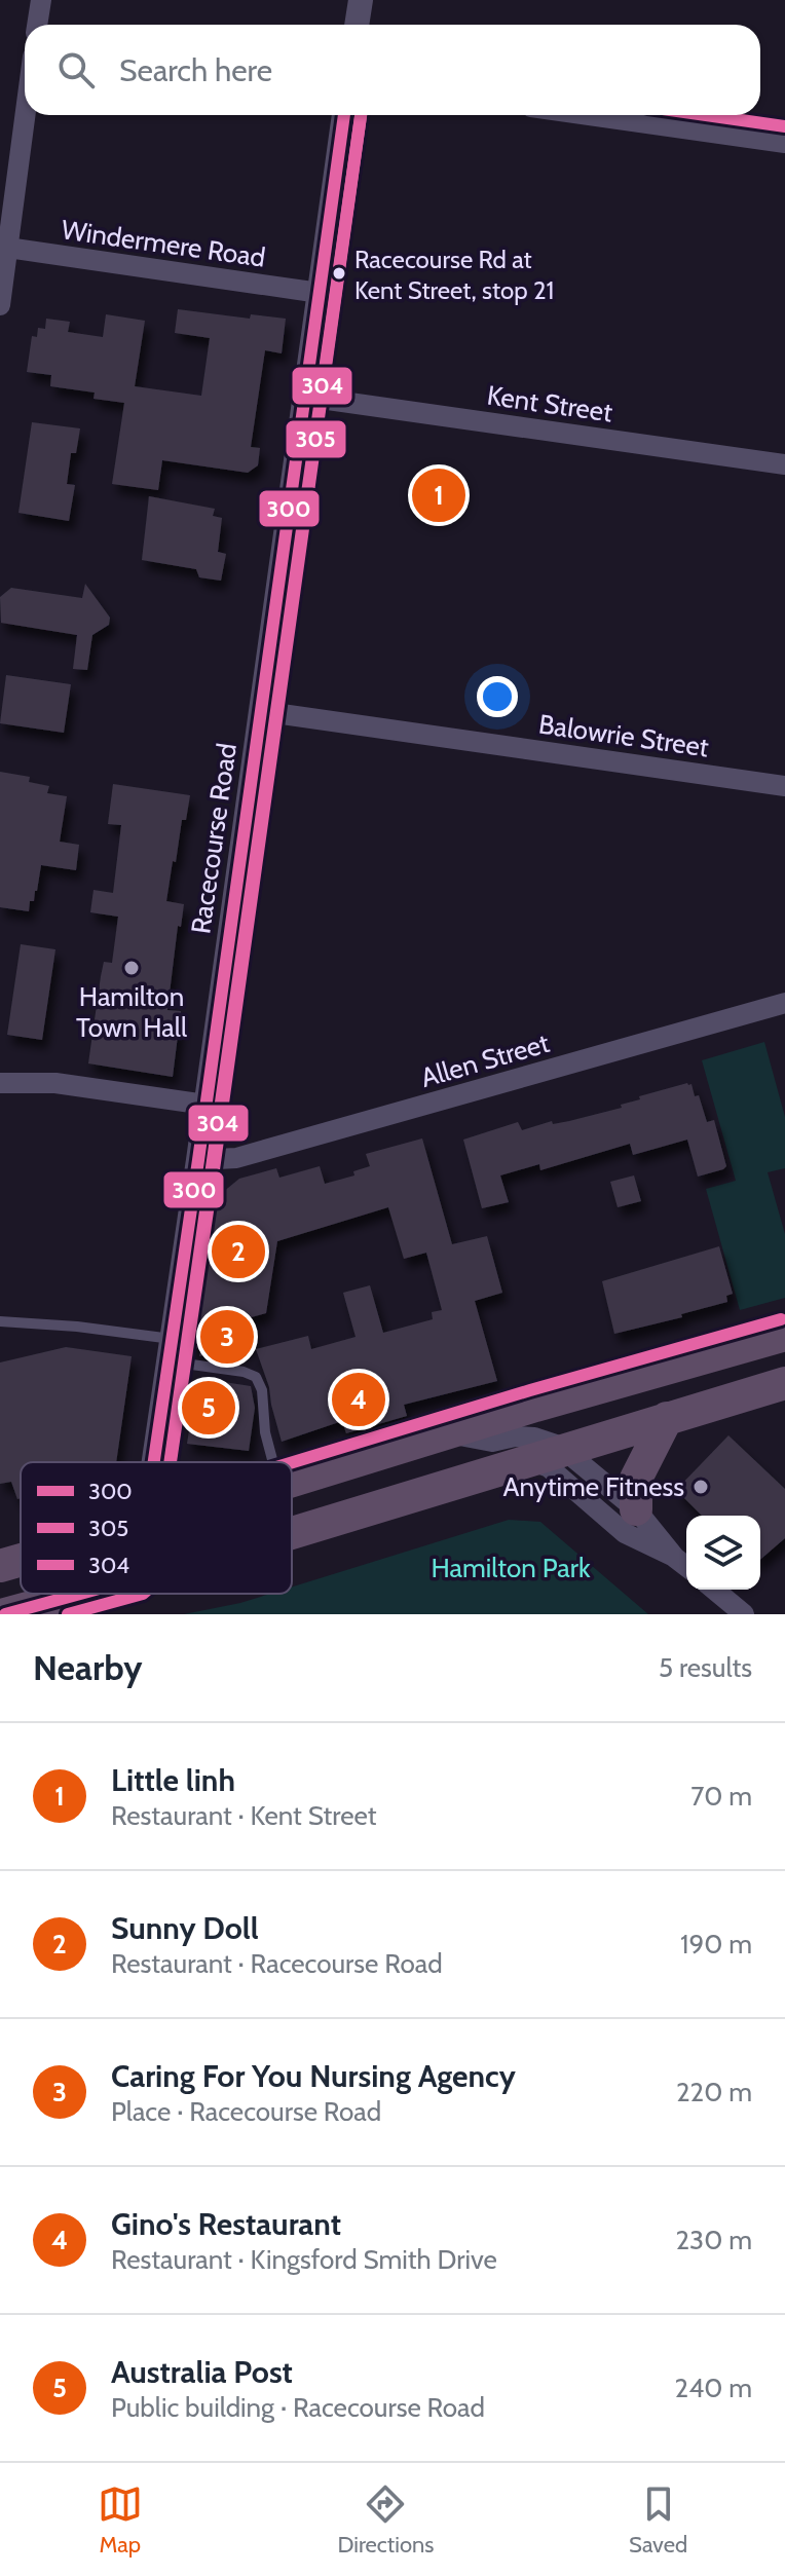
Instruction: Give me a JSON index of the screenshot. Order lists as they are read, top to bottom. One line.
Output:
{"streets":{"street":["Windermere Road","Kent Street","Balowrie Street","Racecourse Road","Allen Street"]},"crossings":[["Windermere Road","Racecourse Road"],["Kent Street","Racecourse Road"],["Balowrie Street","Racecourse Road"],["Racecourse Road","Allen Street"]],"parks":["Hamilton Park"],"places":["Racecourse Rd at Kent Street, stop 21","Hamilton Town Hall","Anytime Fitness"],"lines":["transit line 300","transit line 305","transit line 304"],"legend":["300","305","304"],"page":{"search":"Search here","pins":["1","2","3","4","5"],"heading":["Nearby","5 results"],"list":[{"mark":"1","name":"Little linh","note":"Restaurant · Kent Street","value":"70 m"},{"mark":"2","name":"Sunny Doll","note":"Restaurant · Racecourse Road","value":"190 m"},{"mark":"3","name":"Caring For You Nursing Agency","note":"Place · Racecourse Road","value":"220 m"},{"mark":"4","name":"Gino's Restaurant","note":"Restaurant · Kingsford Smith Drive","value":"230 m"},{"mark":"5","name":"Australia Post","note":"Public building · Racecourse Road","value":"240 m"}],"nav":["Map","Directions","Saved"]}}
